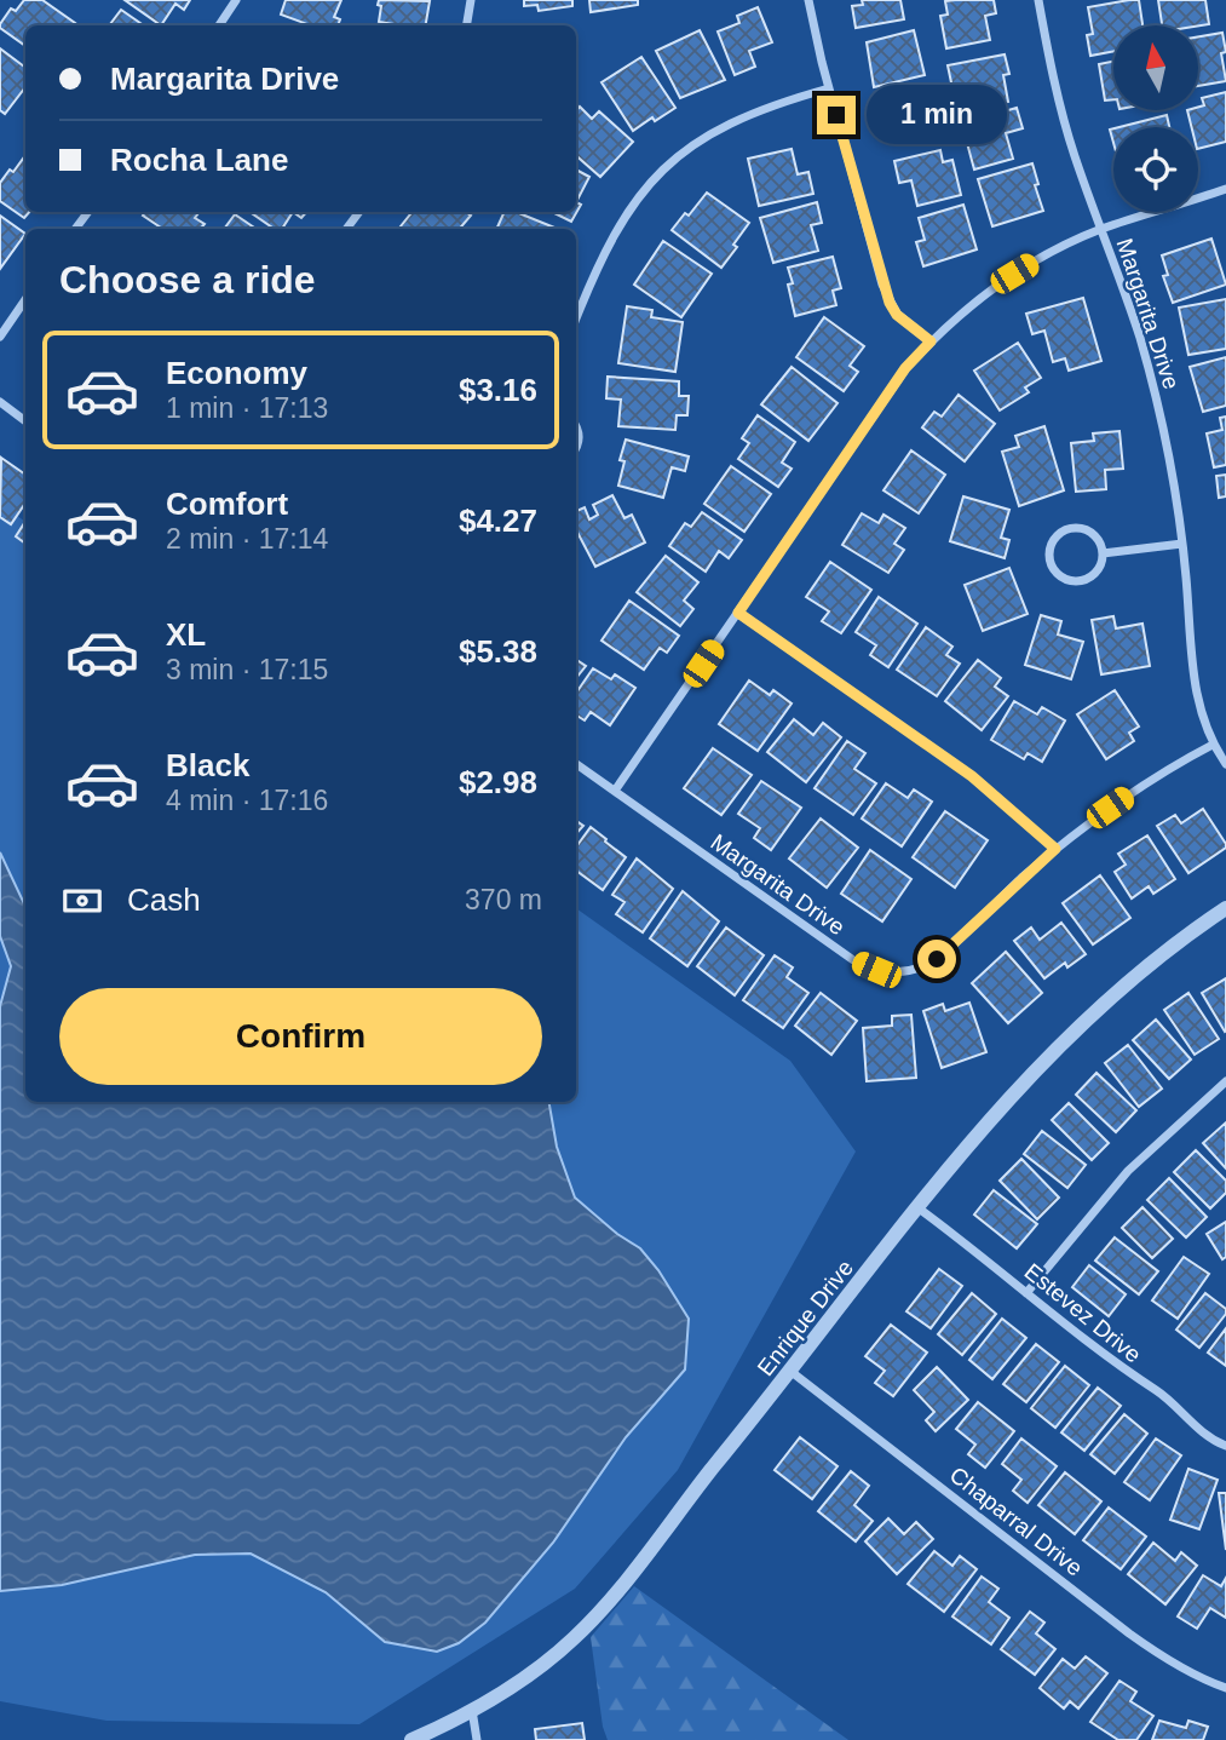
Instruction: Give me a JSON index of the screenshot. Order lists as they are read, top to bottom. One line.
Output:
{"streets":{"street":["Margarita Drive","Estevez Drive","Enrique Drive","Chaparral Drive"]},"crossings":[["Estevez Drive","Enrique Drive"],["Enrique Drive","Chaparral Drive"]],"north":"top","page":{"banner":["Margarita Drive","Rocha Lane"],"bubble":"1 min","heading":"Choose a ride","list":[{"name":"Economy","note":"1 min · 17:13","value":"$3.16"},{"name":"Comfort","note":"2 min · 17:14","value":"$4.27"},{"name":"XL","note":"3 min · 17:15","value":"$5.38"},{"name":"Black","note":"4 min · 17:16","value":"$2.98"}],"pay":["Cash","370 m"],"buttons":"Confirm"}}
